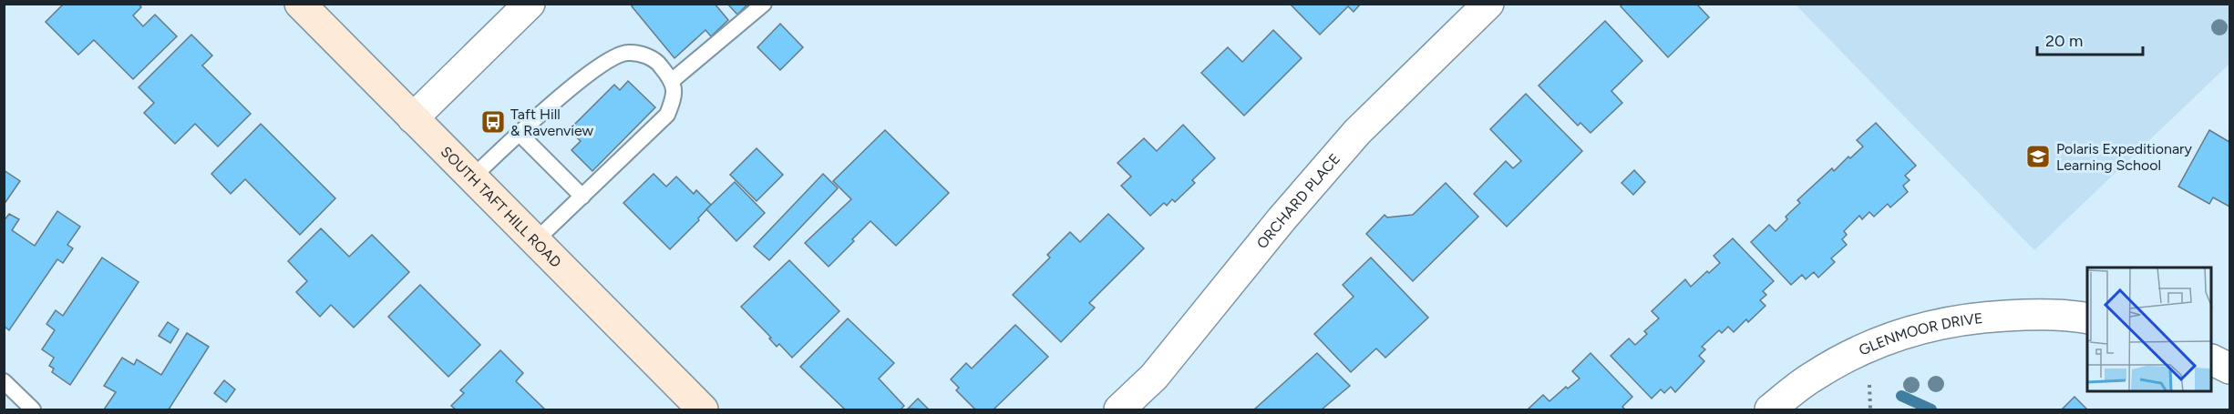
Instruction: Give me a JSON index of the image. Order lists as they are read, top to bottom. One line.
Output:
{"streets":{"main road":["SOUTH TAFT HILL ROAD"],"street":["ORCHARD PLACE","GLENMOOR DRIVE"]},"places":{"bus stop":["Taft Hill & Ravenview"],"school or university":["Polaris Expeditionary Learning School"]},"scale_bar":"20 m"}
